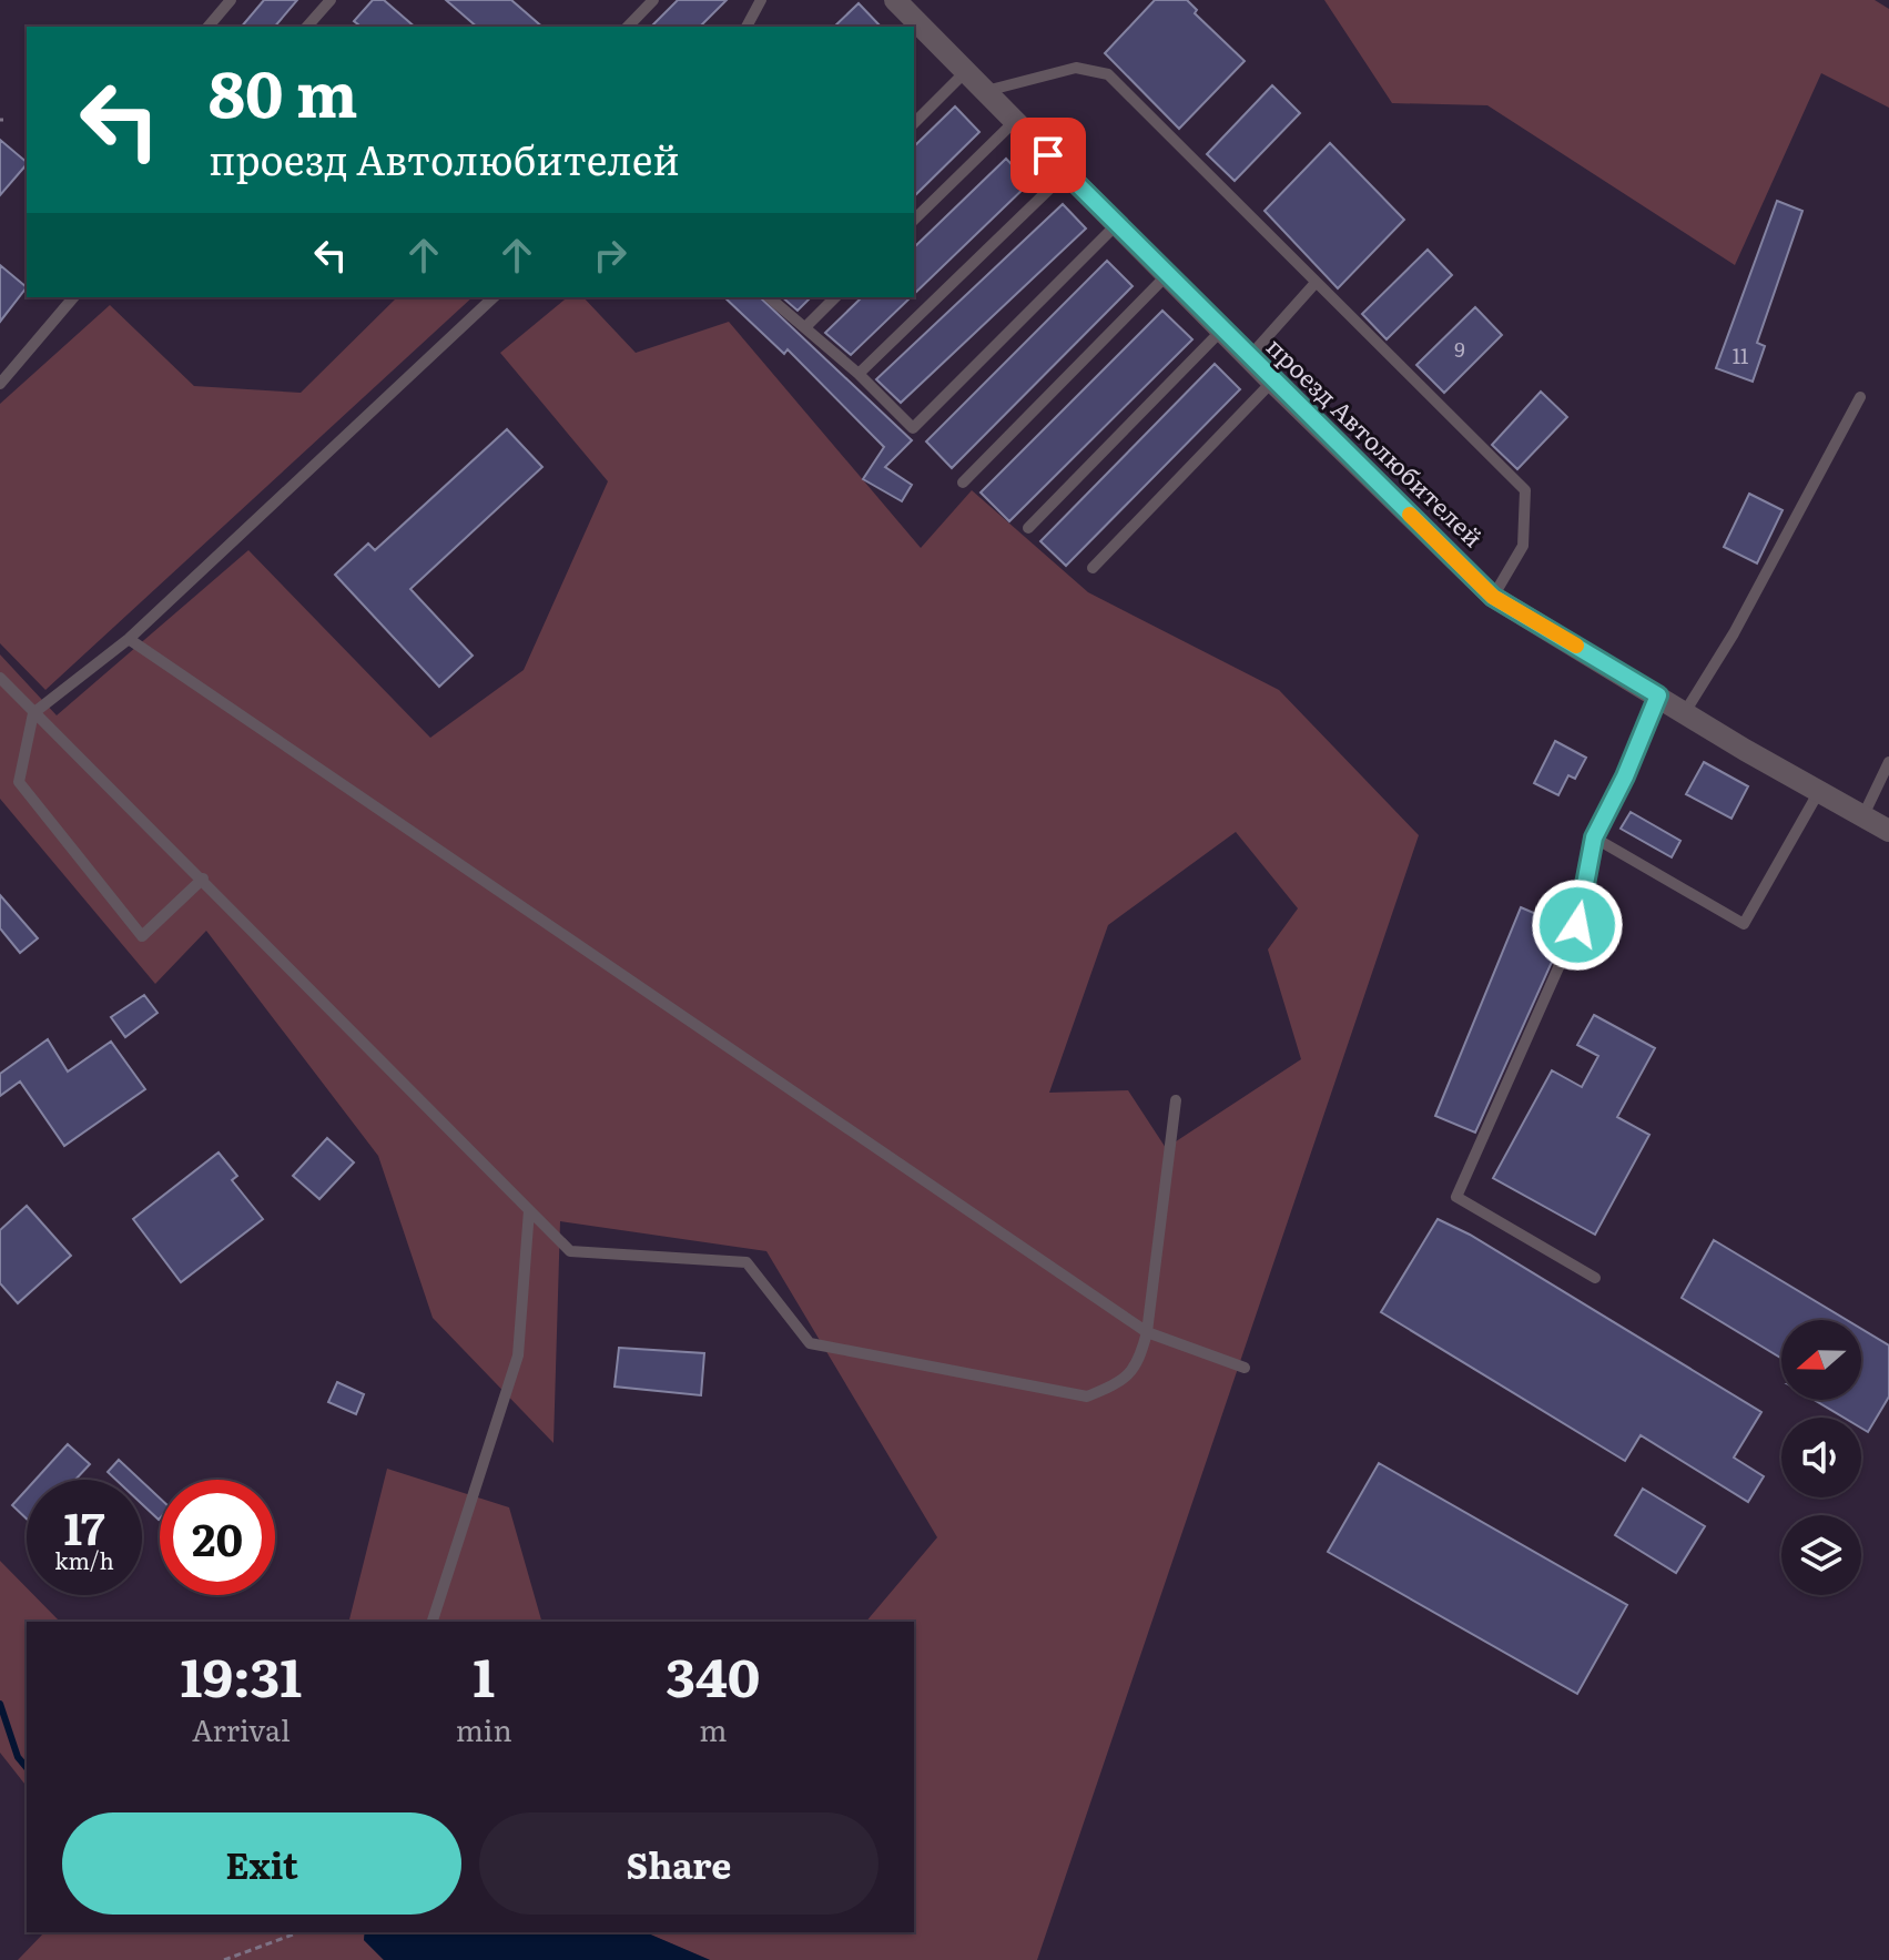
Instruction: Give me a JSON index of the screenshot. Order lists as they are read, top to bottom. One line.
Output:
{"streets":{"street":["проезд Автолюбителей"]},"house_numbers":["9","11"],"north":"left","page":{"turn":["80 m","проезд Автолюбителей"],"speed":"17 km/h","limit":"20","eta":["19:31","Arrival","1","min","340","m"],"buttons":["Exit","Share"]}}
